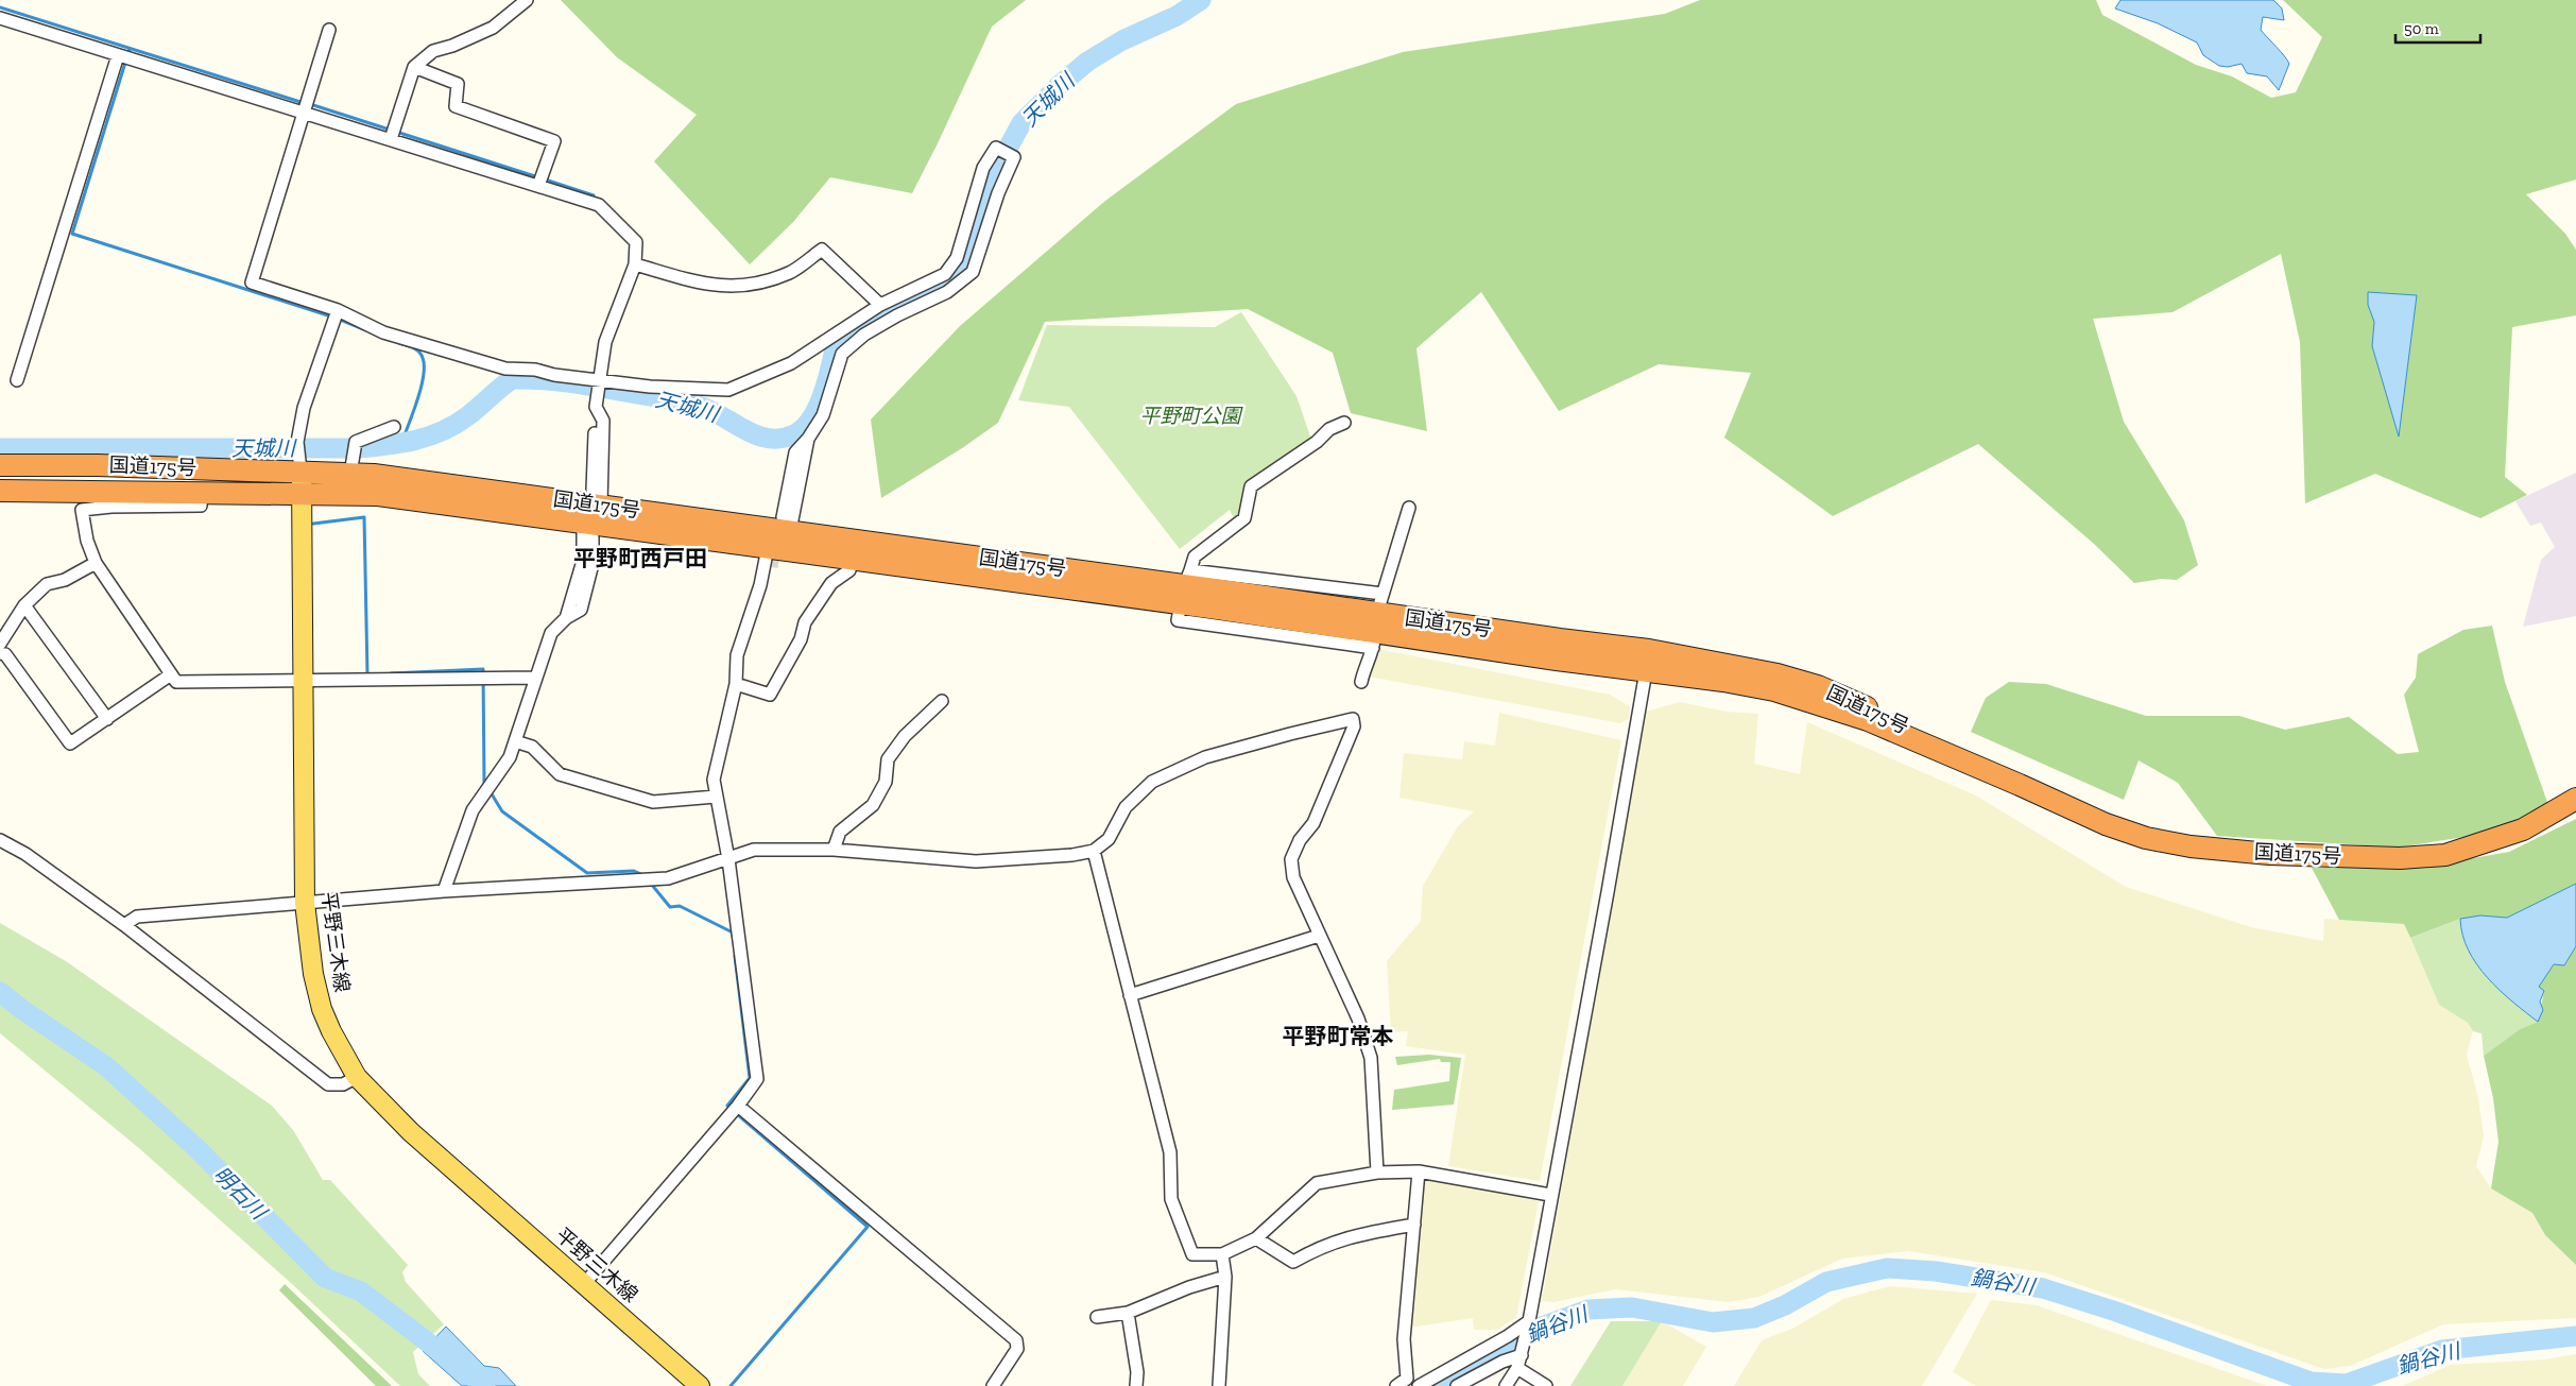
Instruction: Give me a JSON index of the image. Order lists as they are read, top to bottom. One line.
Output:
{"streets":{"highway":["国道175号"],"main road":["平野三木線"]},"crossings":[["国道175号","平野三木線"]],"districts":["平野町西戸田","平野町常本"],"water":["天城川","明石川","鍋谷川"],"parks":["平野町公園"],"scale_bar":"50 m"}
